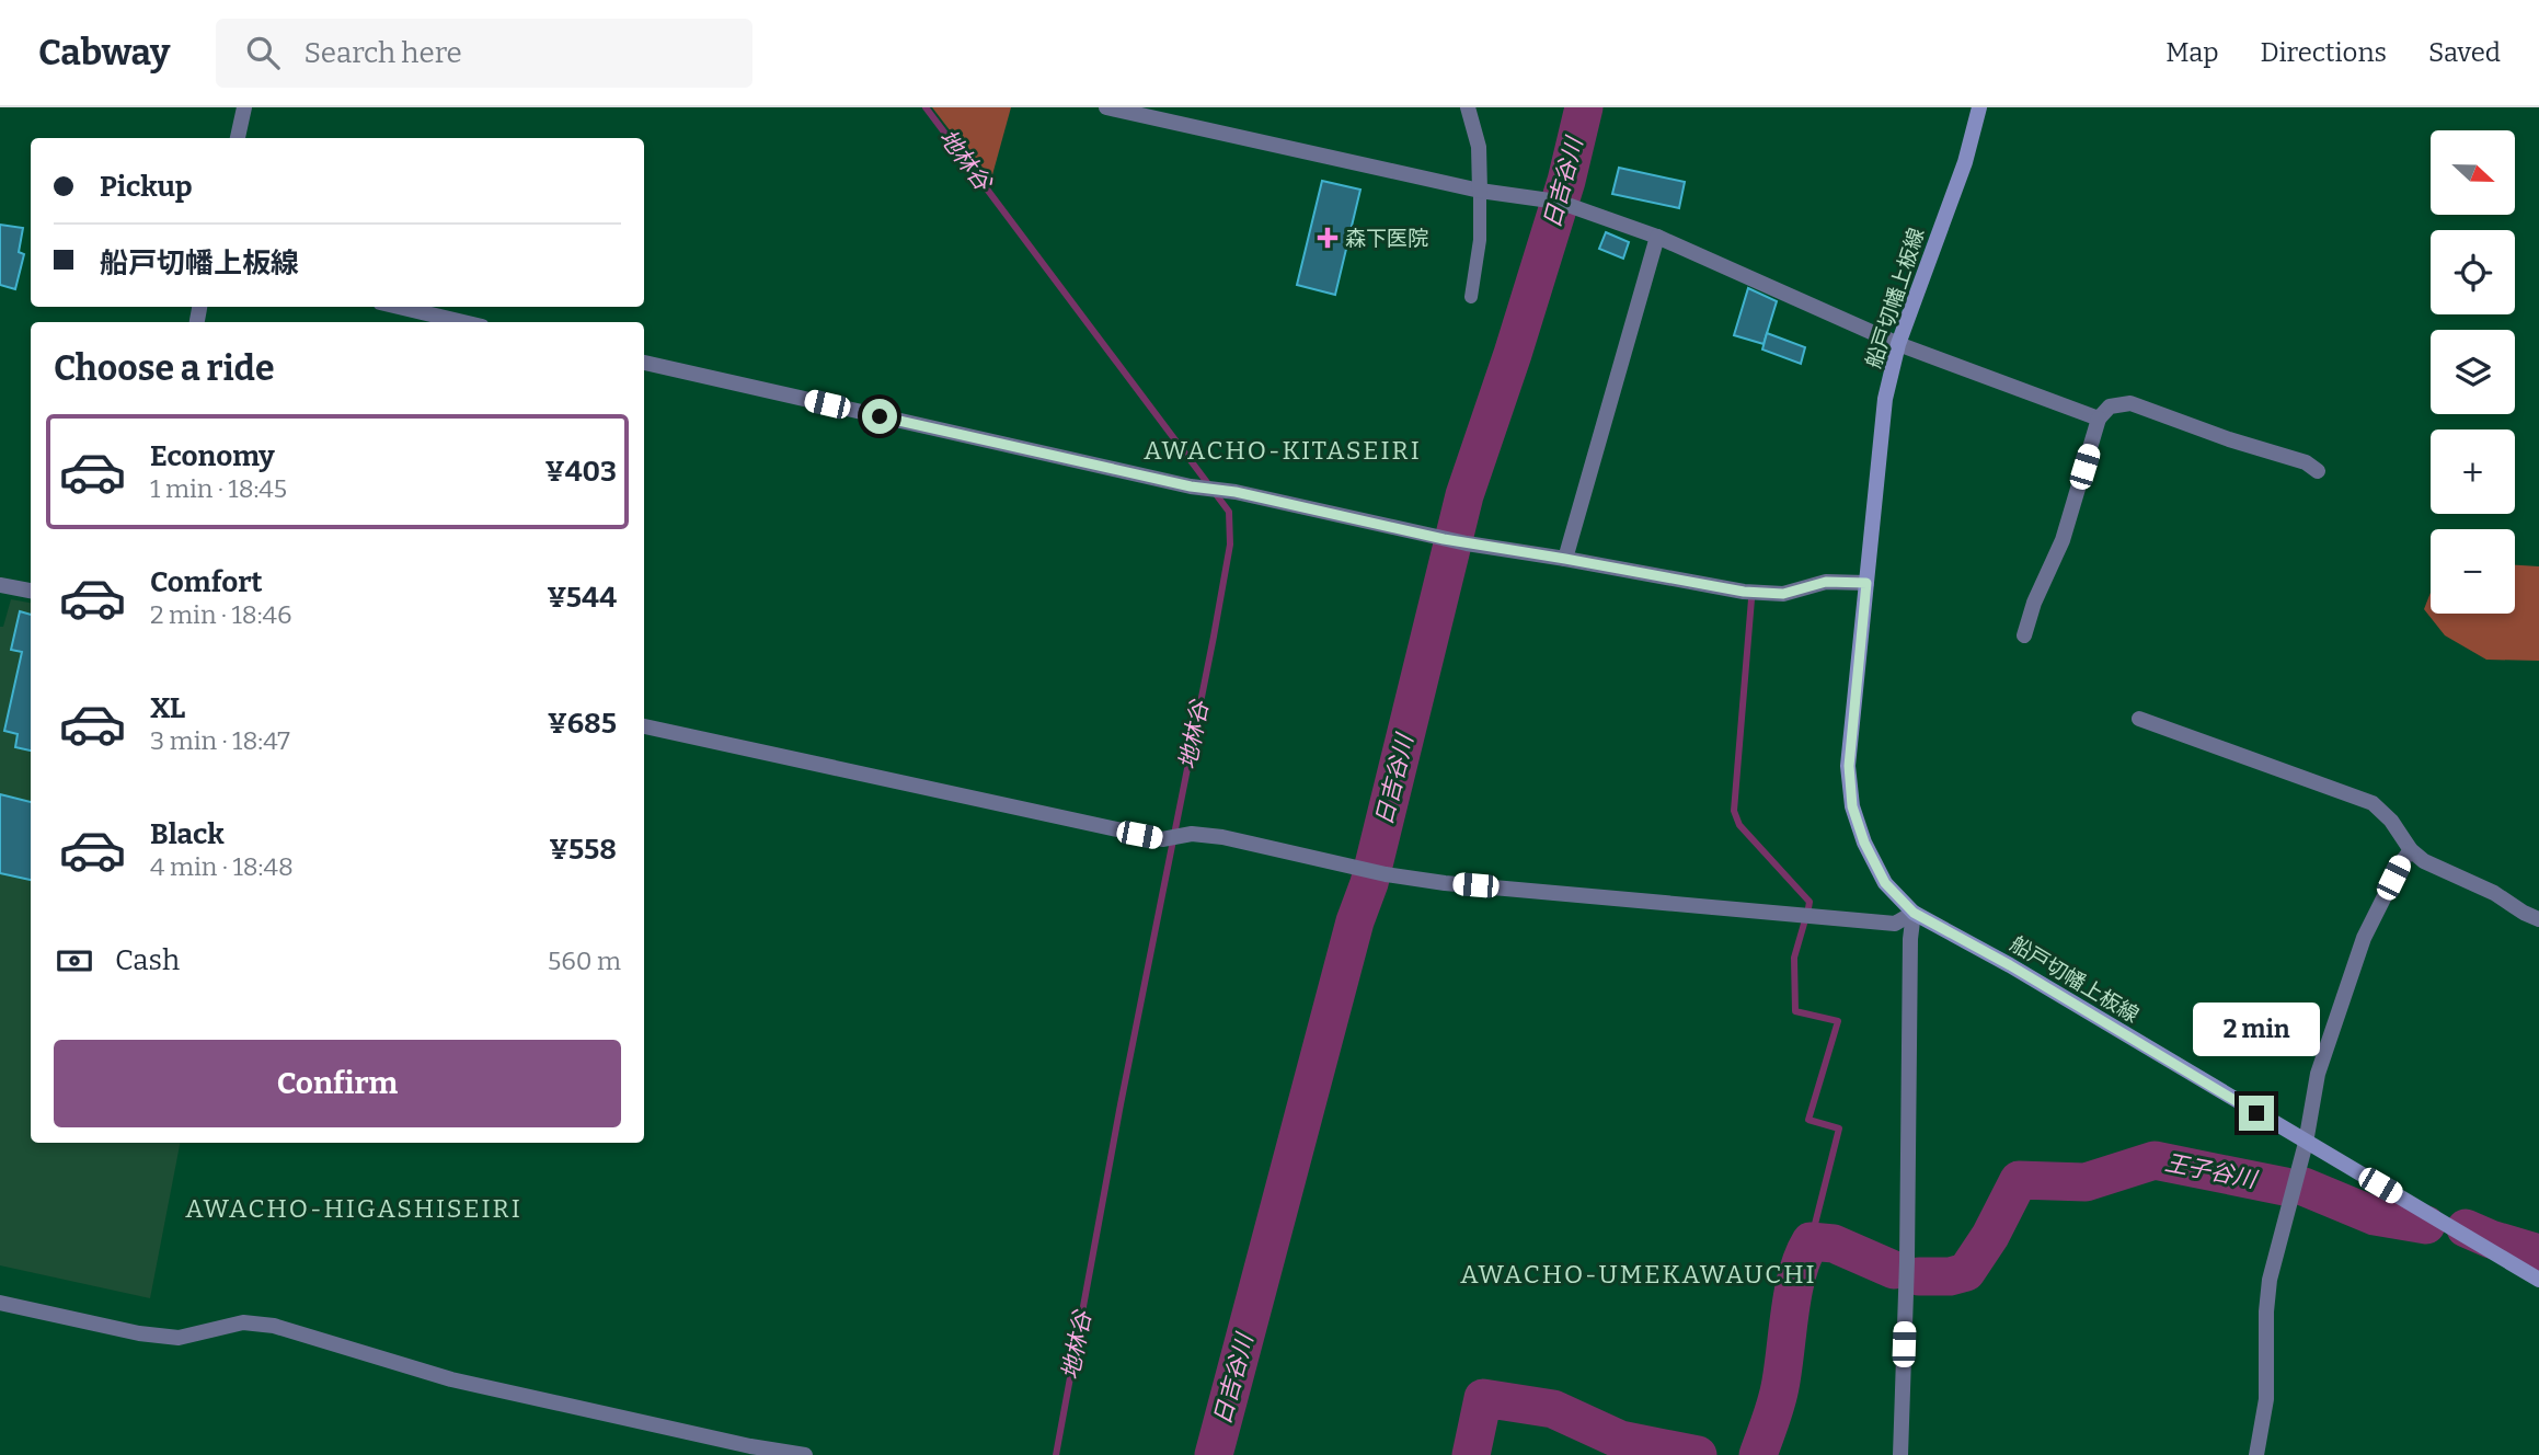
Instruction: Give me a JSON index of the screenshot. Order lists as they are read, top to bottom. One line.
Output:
{"streets":{"main road":["船戸切幡上板線"]},"districts":["AWACHO-KITASEIRI","AWACHO-HIGASHISEIRI","AWACHO-UMEKAWAUCHI"],"water":["地林谷","日吉谷川","王子谷川"],"places":{"health":["森下医院"]},"north":"right","page":{"header":"Cabway","search":"Search here","nav":["Map","Directions","Saved"],"map_buttons":["+","−"],"banner":["Pickup","船戸切幡上板線"],"heading":"Choose a ride","list":[{"name":"Economy","note":"1 min · 18:45","value":"¥403"},{"name":"Comfort","note":"2 min · 18:46","value":"¥544"},{"name":"XL","note":"3 min · 18:47","value":"¥685"},{"name":"Black","note":"4 min · 18:48","value":"¥558"}],"pay":["Cash","560 m"],"bubble":"2 min","buttons":"Confirm"}}
